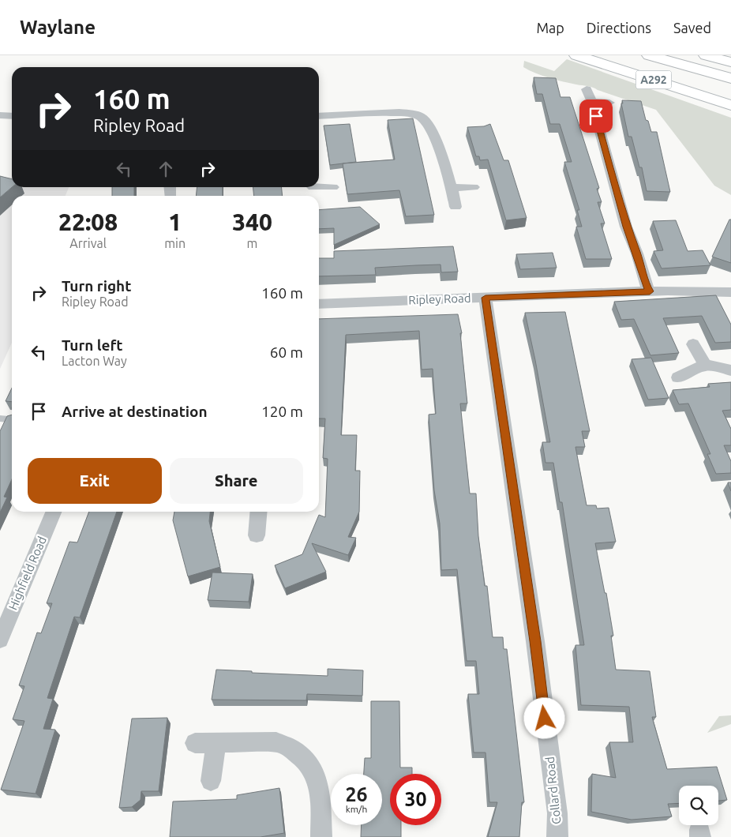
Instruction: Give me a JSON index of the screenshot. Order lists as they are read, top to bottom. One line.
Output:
{"streets":{"main road":["A292"],"street":["Ripley Road","Highfield Road","Collard Road"]},"crossings":[["Ripley Road","Collard Road"]],"page":{"header":"Waylane","nav":["Map","Directions","Saved"],"turn":["160 m","Ripley Road"],"eta":["22:08","Arrival","1","min","340","m"],"list":[{"name":"Turn right","note":"Ripley Road","value":"160 m"},{"name":"Turn left","note":"Lacton Way","value":"60 m"},{"name":"Arrive at destination","value":"120 m"}],"buttons":["Exit","Share"],"speed":"26 km/h","limit":"30"}}
